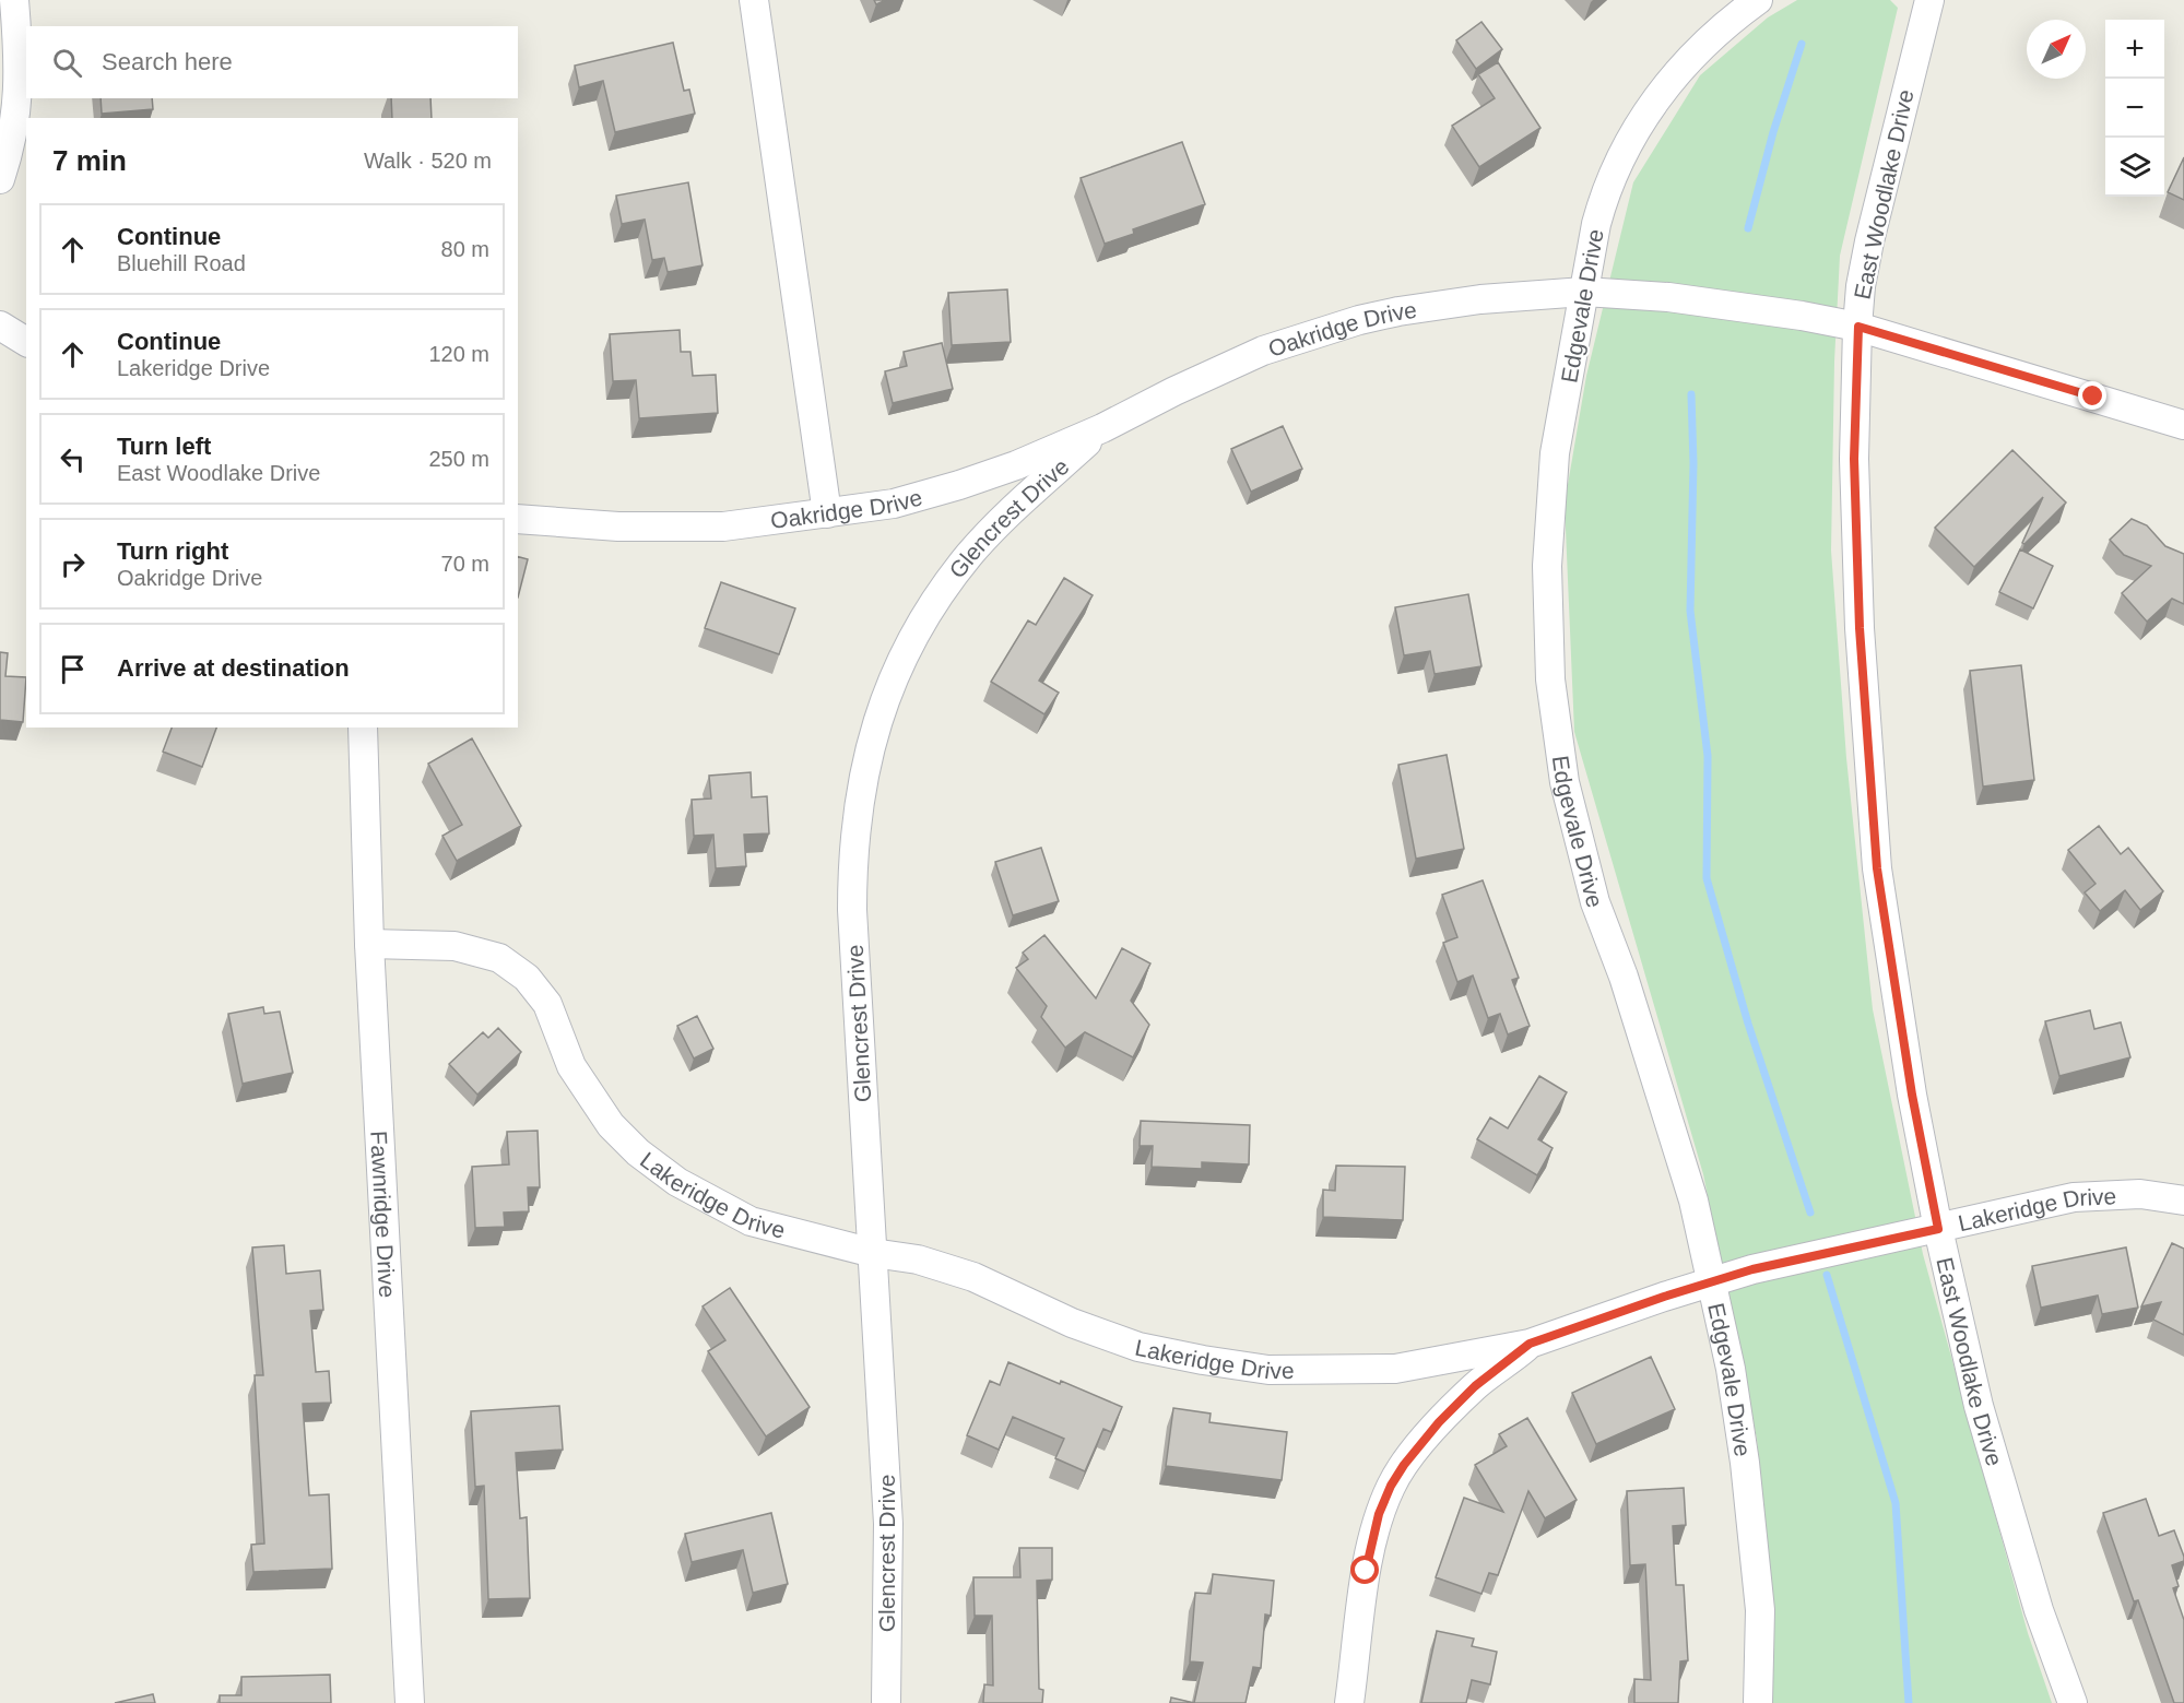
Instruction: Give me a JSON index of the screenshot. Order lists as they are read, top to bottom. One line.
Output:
{"streets":{"street":["East Woodlake Drive","Edgevale Drive","Oakridge Drive","Glencrest Drive","Lakeridge Drive","Fawnridge Drive"]},"crossings":[["East Woodlake Drive","Oakridge Drive"],["East Woodlake Drive","Lakeridge Drive"],["Edgevale Drive","Oakridge Drive"],["Edgevale Drive","Lakeridge Drive"],["Oakridge Drive","Glencrest Drive"],["Glencrest Drive","Lakeridge Drive"],["Lakeridge Drive","Fawnridge Drive"]],"north":"top right","page":{"map_buttons":["+","−"],"search":"Search here","heading":["7 min","Walk · 520 m"],"list":[["Continue","Bluehill Road","80 m"],["Continue","Lakeridge Drive","120 m"],["Turn left","East Woodlake Drive","250 m"],["Turn right","Oakridge Drive","70 m"],"Arrive at destination"]}}
